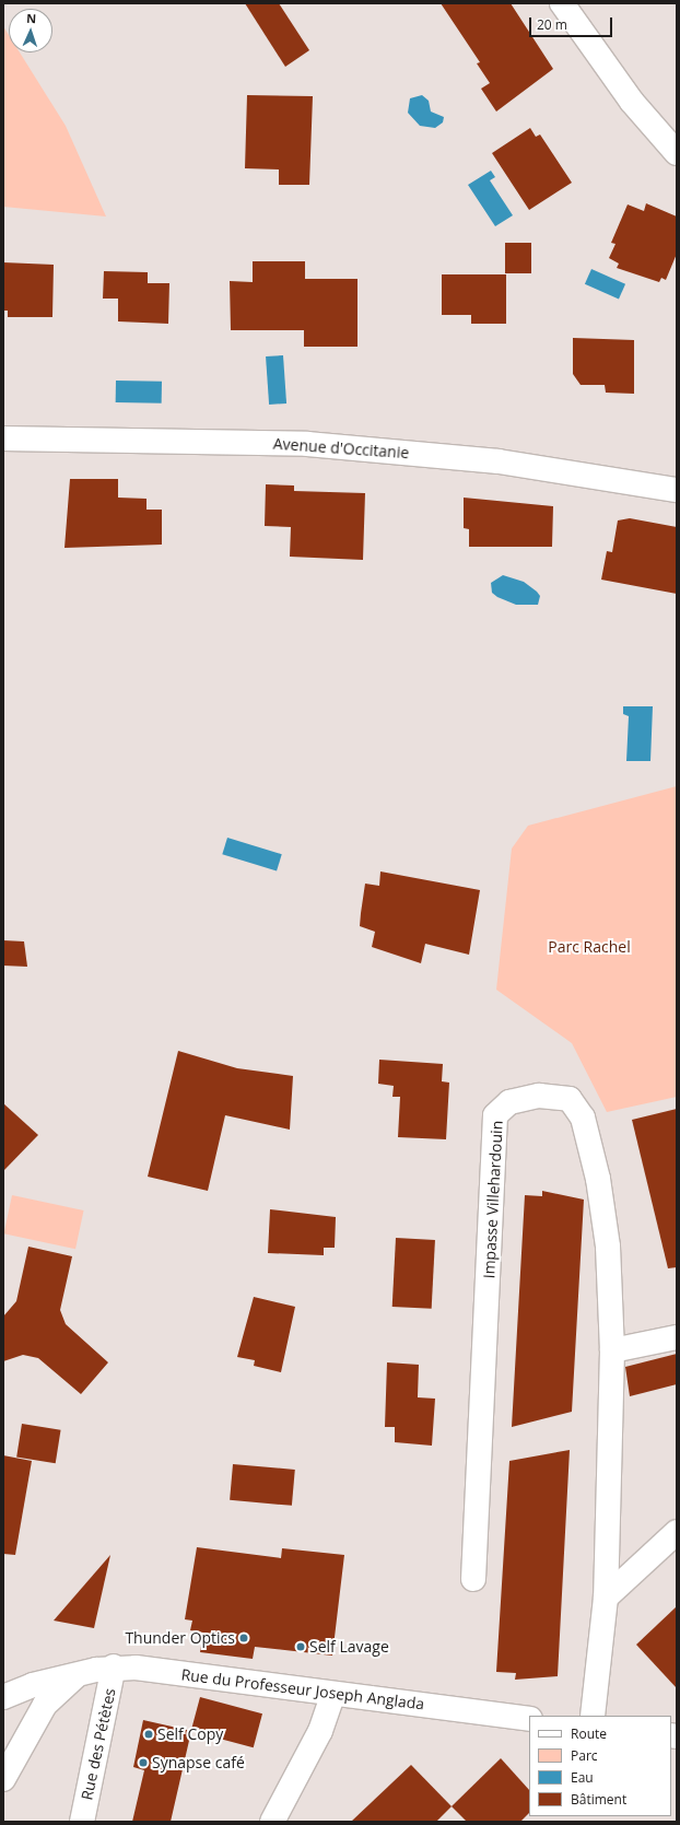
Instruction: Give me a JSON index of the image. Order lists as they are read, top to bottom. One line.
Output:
{"streets":{"street":["Avenue d'Occitanie","Impasse Villehardouin","Rue du Professeur Joseph Anglada","Rue des Pétètes"]},"crossings":[["Rue du Professeur Joseph Anglada","Rue des Pétètes"]],"parks":["Parc Rachel"],"places":["Thunder Optics","Self Lavage","Self Copy","Synapse café"],"legend":["Route","Parc","Eau","Bâtiment"],"scale_bar":"20 m","north":"top"}
